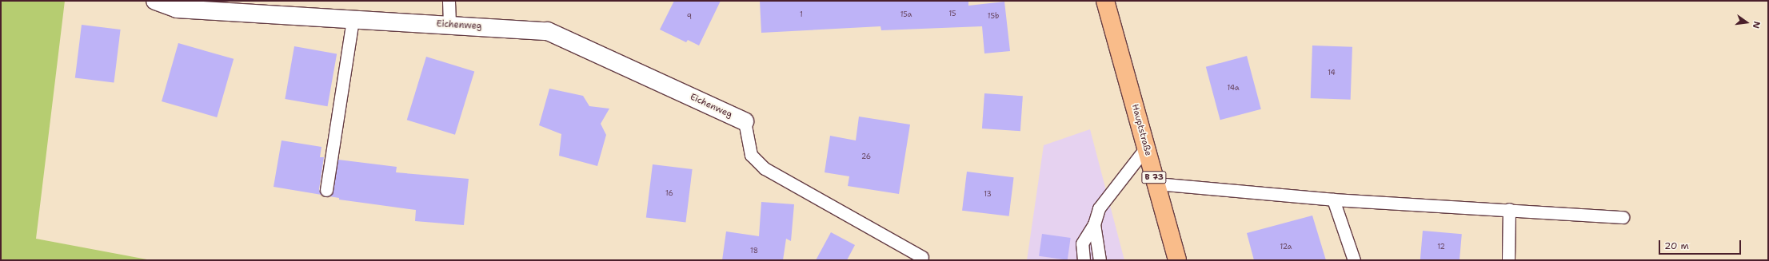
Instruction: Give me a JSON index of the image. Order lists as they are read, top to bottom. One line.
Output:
{"streets":{"main road":["Hauptstraße","B 73"],"street":["Eichenweg"]},"house_numbers":["15","1","15a","15b","9","14","14a","26","16","13","12a","12","18"],"scale_bar":"20 m","north":"right"}
